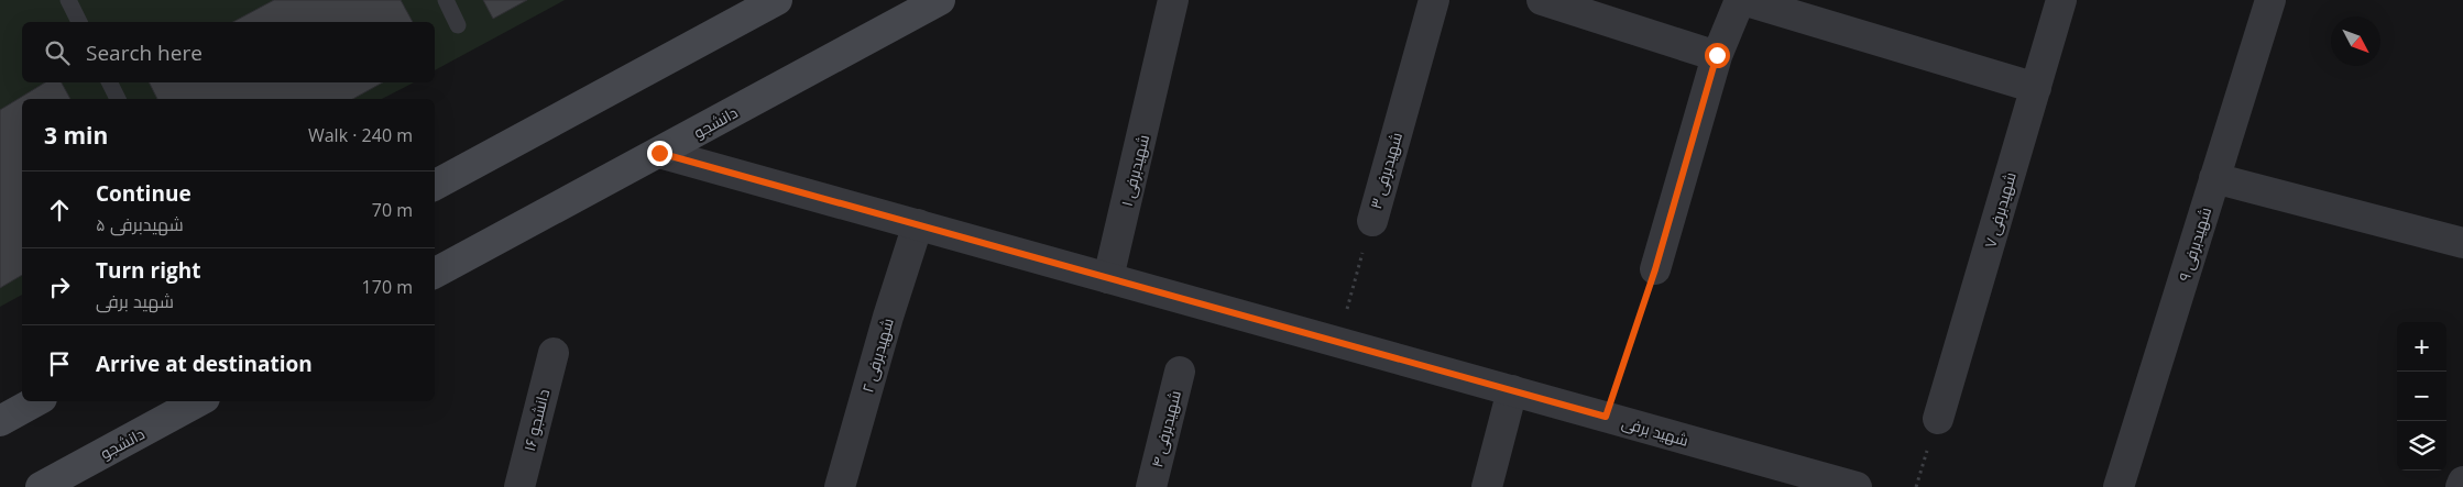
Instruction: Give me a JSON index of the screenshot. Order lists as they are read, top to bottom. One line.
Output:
{"streets":{"main road":["دانشجو"],"street":["شهیدبرفی ۱","شهیدبرفی ۳","شهیدبرفی ۷","شهیدبرفی ۹","شهیدبرفی ۲","دانشجو ۱۶","شهیدبرفی ۴","شهید برفی"]},"crossings":[["دانشجو","شهید برفی"],["شهیدبرفی ۱","شهید برفی"],["شهیدبرفی ۳","شهید برفی"],["شهیدبرفی ۲","شهید برفی"]],"north":"bottom right","page":{"search":"Search here","heading":["3 min","Walk · 240 m"],"list":[["Continue","شهیدبرفی ۵","70 m"],["Turn right","شهید برفی","170 m"],"Arrive at destination"],"map_buttons":["+","−"]}}
